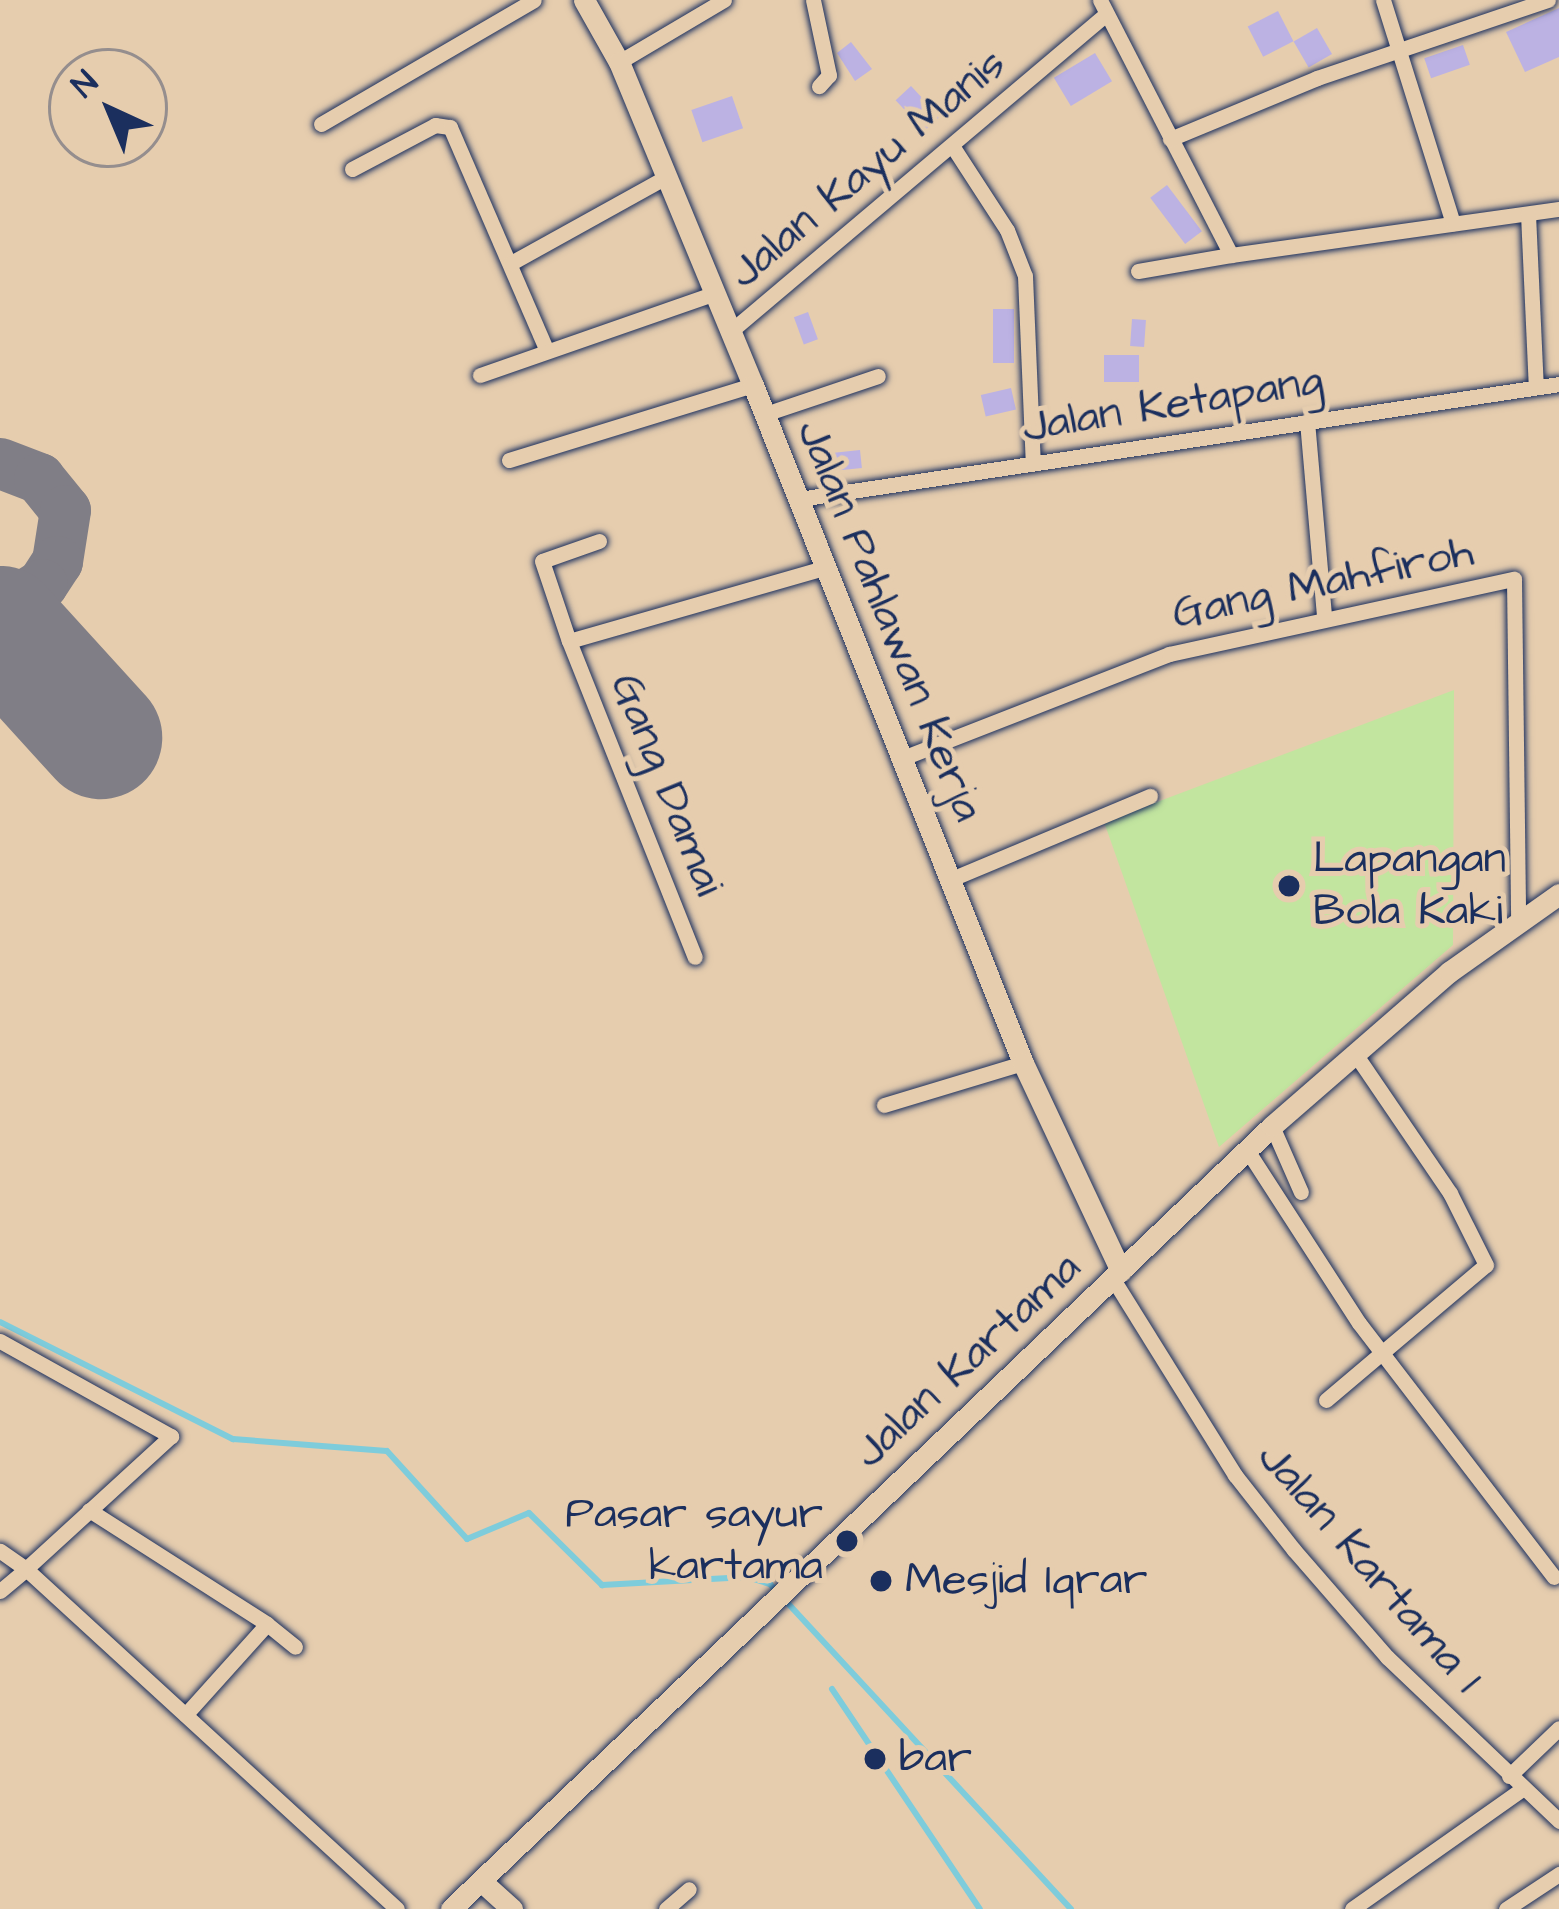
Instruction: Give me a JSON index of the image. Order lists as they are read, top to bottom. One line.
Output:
{"streets":{"main road":["Jalan Pahlawan Kerja","Jalan Kartama"],"street":["Jalan Kayu Manis","Jalan Ketapang","Gang Mahfiroh","Gang Damai","Jalan Kartama 1"]},"crossings":[["Jalan Kayu Manis","Jalan Pahlawan Kerja"],["Jalan Ketapang","Jalan Pahlawan Kerja"],["Gang Mahfiroh","Jalan Pahlawan Kerja"],["Gang Mahfiroh","Jalan Kartama"],["Jalan Pahlawan Kerja","Jalan Kartama"],["Jalan Pahlawan Kerja","Jalan Kartama 1"],["Jalan Kartama","Jalan Kartama 1"]],"places":["Lapangan Bola Kaki","Pasar sayur kartama","Mesjid Iqrar","bar"],"north":"top left"}
